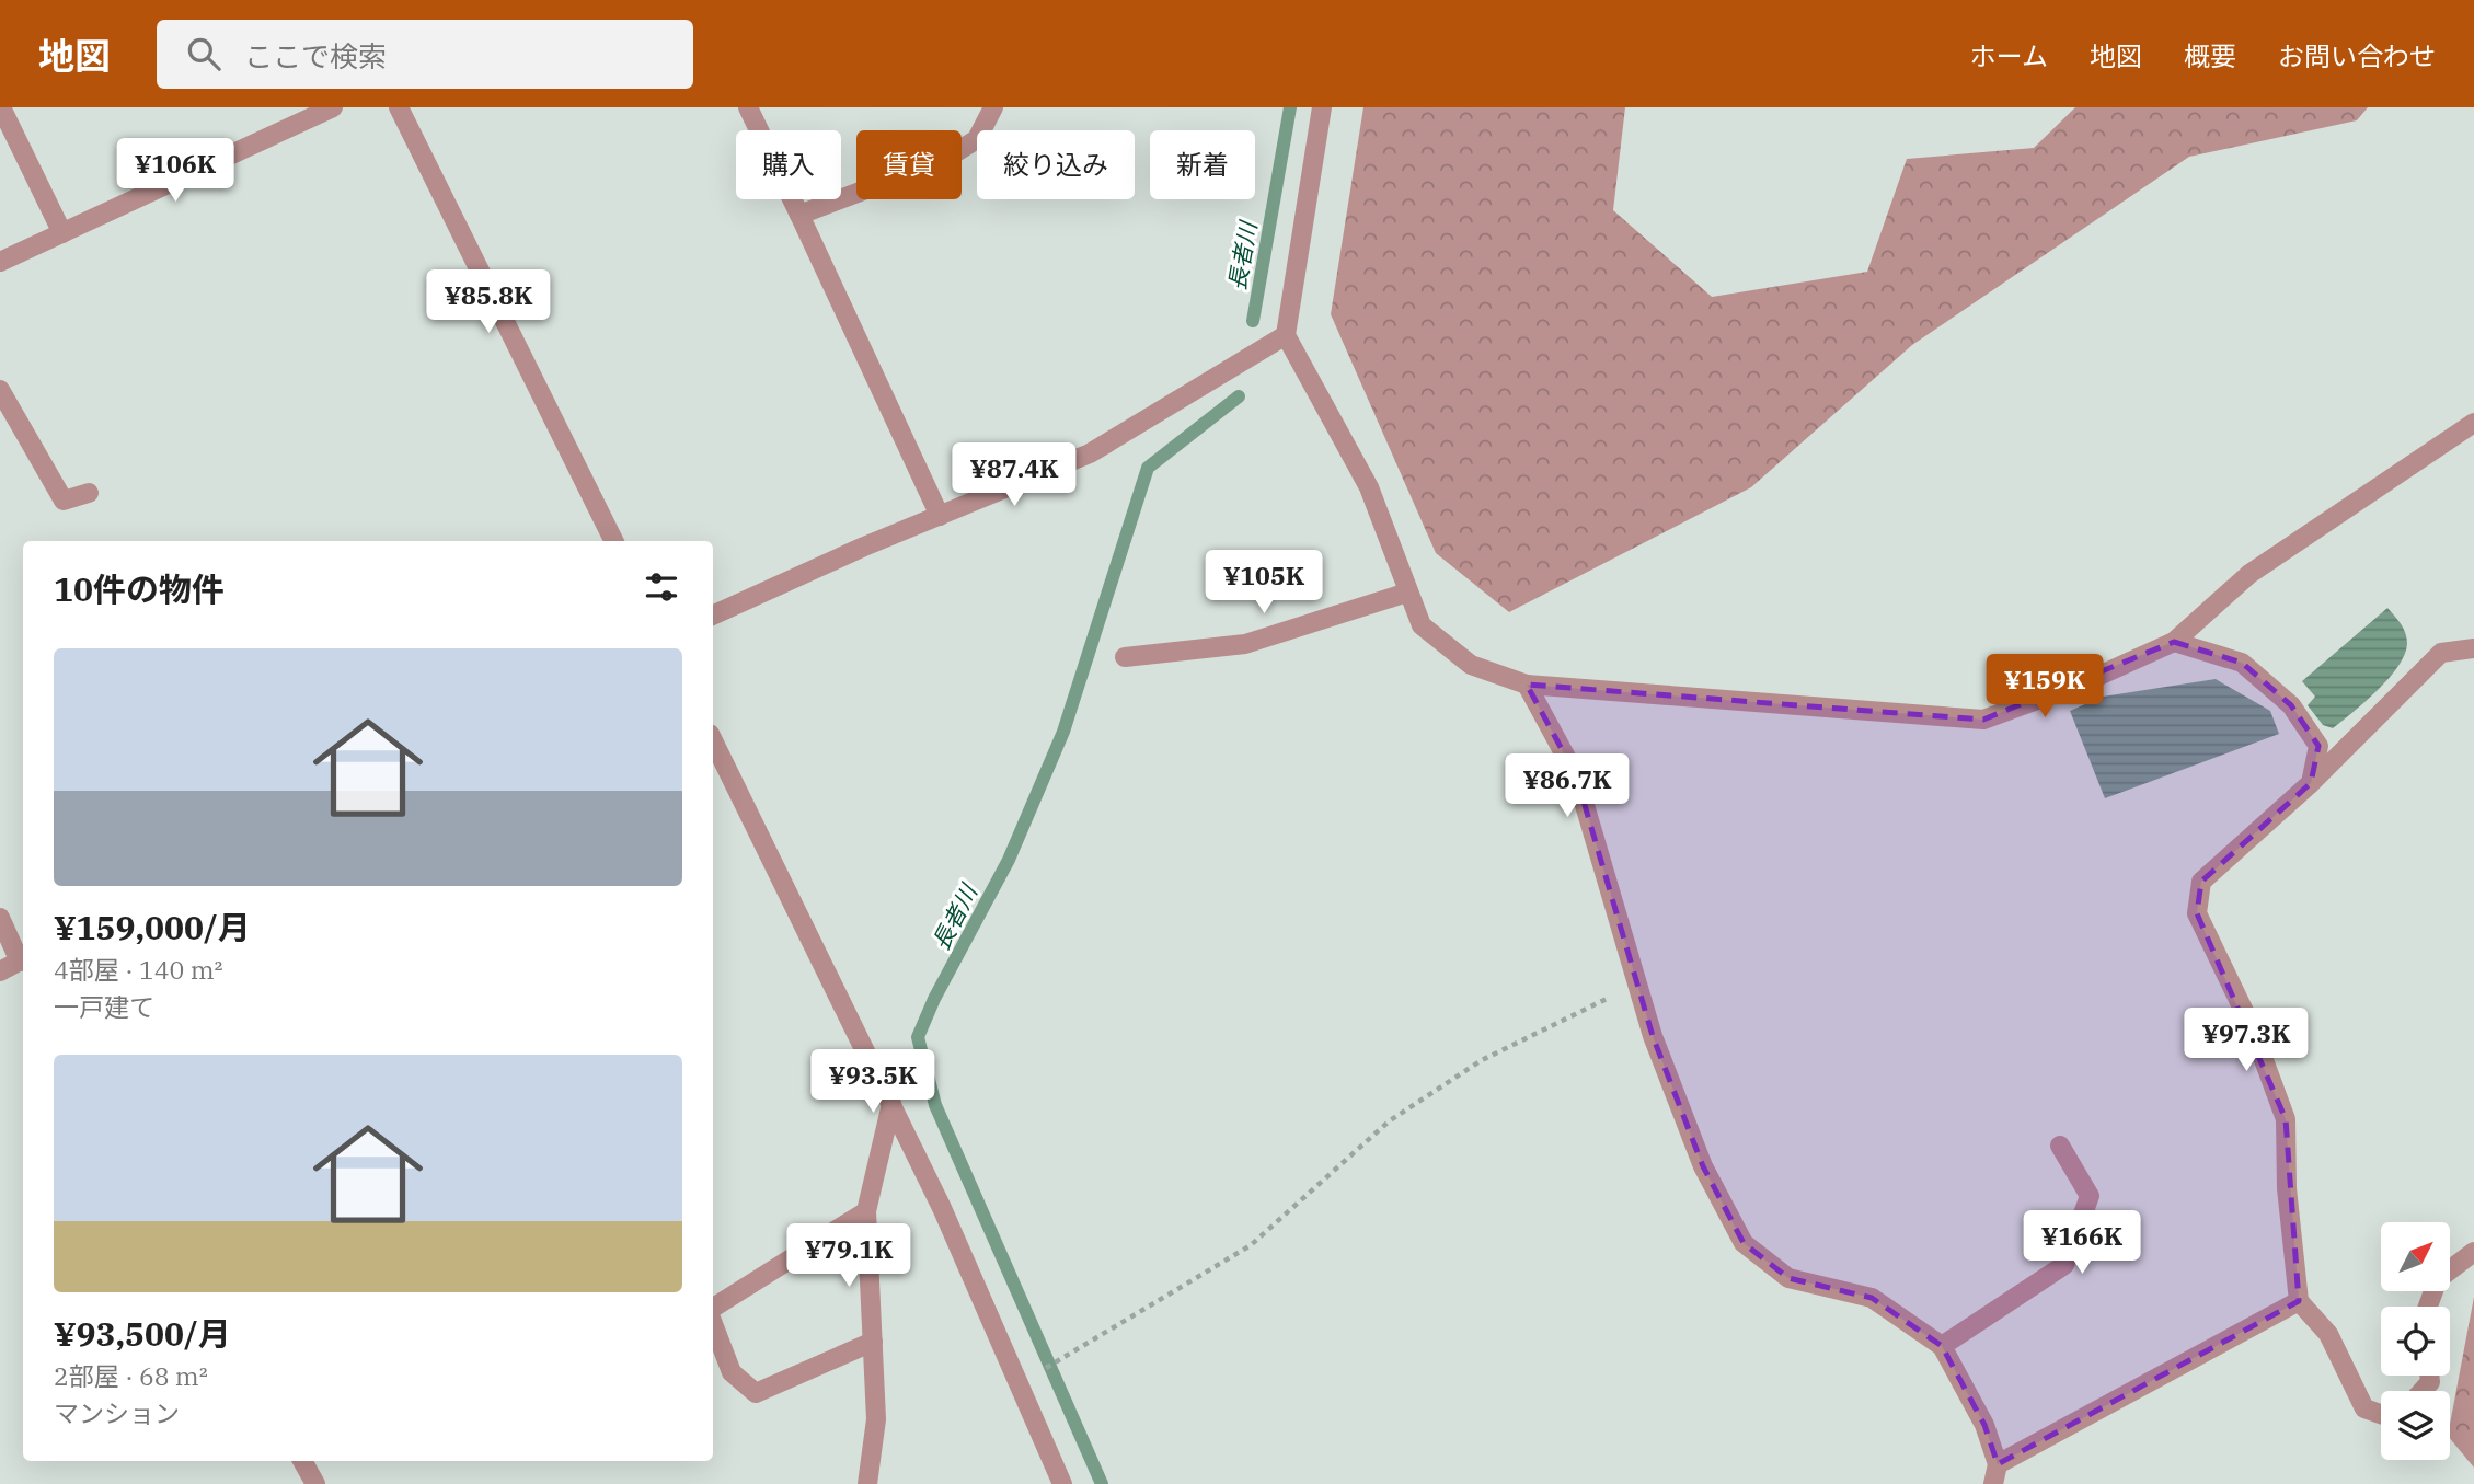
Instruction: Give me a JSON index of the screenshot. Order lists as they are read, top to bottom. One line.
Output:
{"water":["長者川"],"north":"top right","page":{"header":"地図","search":"ここで検索","nav":["ホーム","地図","概要","お問い合わせ"],"chip":["購入","賃貸","絞り込み","新着"],"price":["¥106K","¥85.8K","¥87.4K","¥105K","¥159K","¥86.7K","¥97.3K","¥93.5K","¥166K","¥79.1K"],"heading":"10件の物件","list":[{"name":"¥159,000/月","note":"4部屋 · 140 m² · 一戸建て"},{"name":"¥93,500/月","note":"2部屋 · 68 m² · マンション"}]}}
